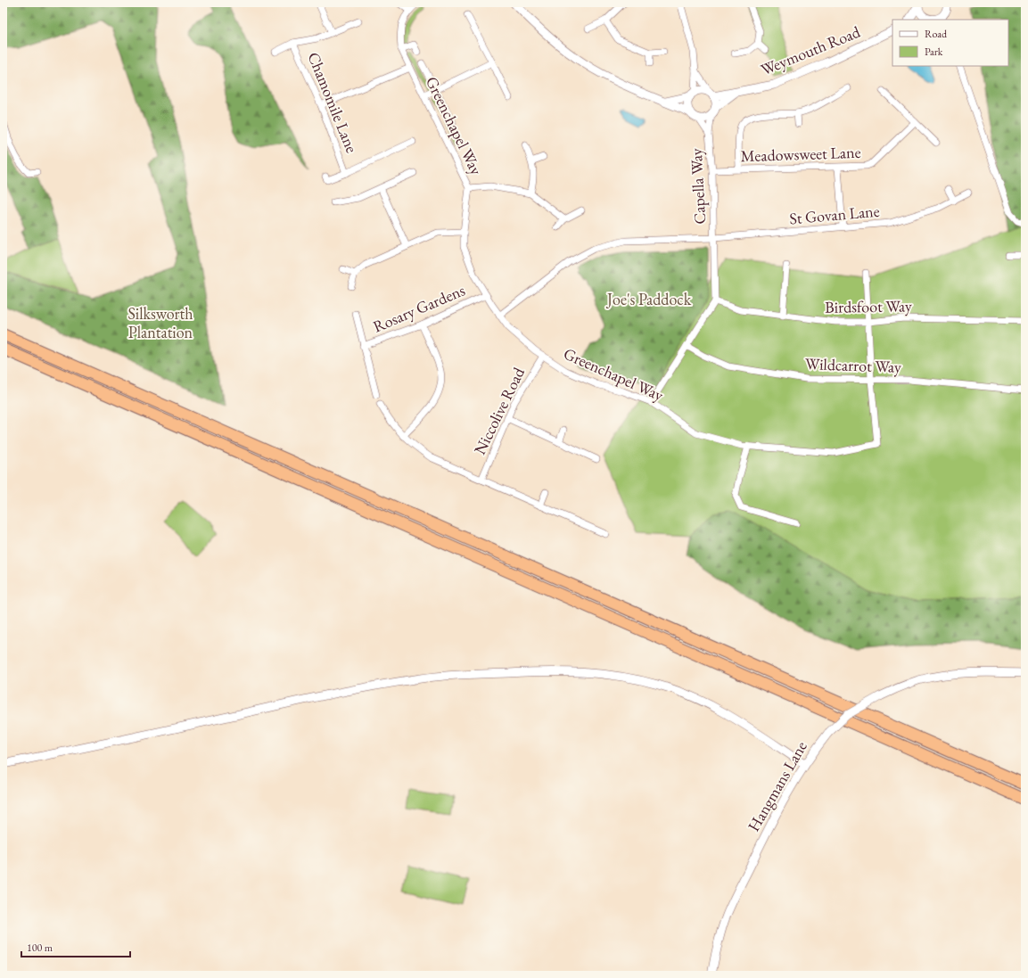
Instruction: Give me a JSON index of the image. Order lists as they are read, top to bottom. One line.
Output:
{"streets":{"street":["Weymouth Road","Chamomile Lane","Greenchapel Way","Meadowsweet Lane","Capella Way","St Govan Lane","Birdsfoot Way","Rosary Gardens","Wildcarrot Way","Niccolive Road","Hangmans Lane"]},"crossings":[["Weymouth Road","Capella Way"],["Greenchapel Way","St Govan Lane"],["Greenchapel Way","Rosary Gardens"],["Greenchapel Way","Wildcarrot Way"],["Greenchapel Way","Niccolive Road"],["Meadowsweet Lane","Capella Way"],["Capella Way","St Govan Lane"],["Capella Way","Birdsfoot Way"]],"parks":["Joe's Paddock","Silksworth Plantation"],"legend":["Road","Park"],"scale_bar":"100 m"}
